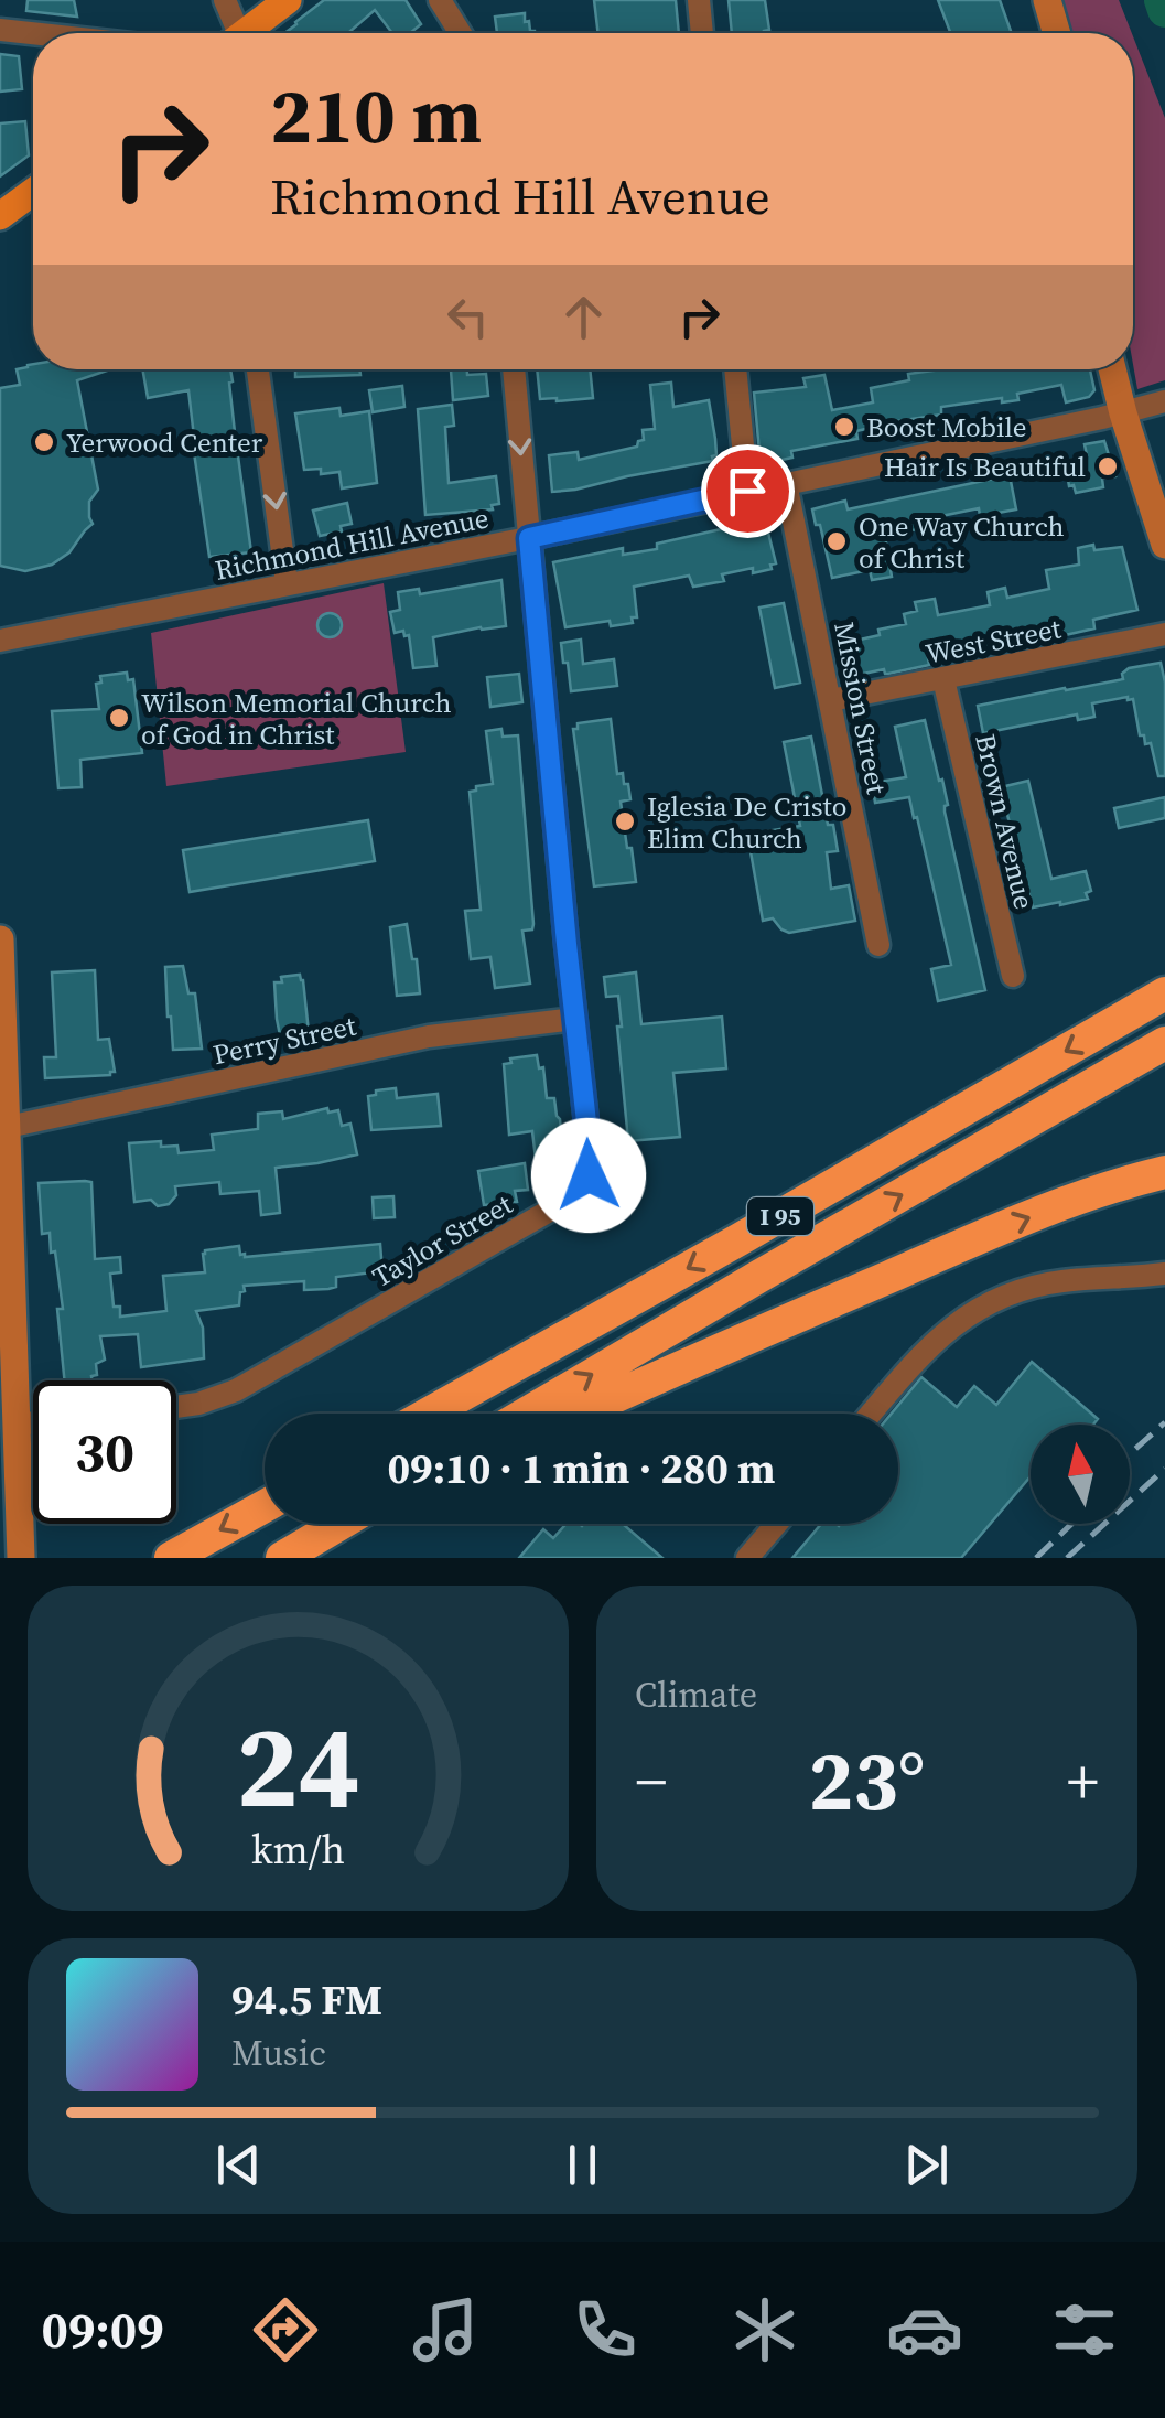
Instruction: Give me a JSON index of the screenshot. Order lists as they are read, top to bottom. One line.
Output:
{"streets":{"highway":["I 95"],"street":["Richmond Hill Avenue","West Street","Mission Street","Brown Avenue","Perry Street","Taylor Street"]},"crossings":[["Richmond Hill Avenue","Mission Street"],["Richmond Hill Avenue","Taylor Street"],["West Street","Mission Street"],["West Street","Brown Avenue"],["Perry Street","Taylor Street"]],"places":["Boost Mobile","Yerwood Center","Hair Is Beautiful","One Way Church of Christ","Wilson Memorial Church of God in Christ","Iglesia De Cristo Elim Church"],"north":"top","page":{"turn":["210 m","Richmond Hill Avenue"],"limit":"30","trip":"09:10 · 1 min · 280 m","tile":"Climate","heat":["−","23°","+"],"song":["94.5 FM","Music"],"tabs":"09:09","gauge":["24","km/h"]}}
